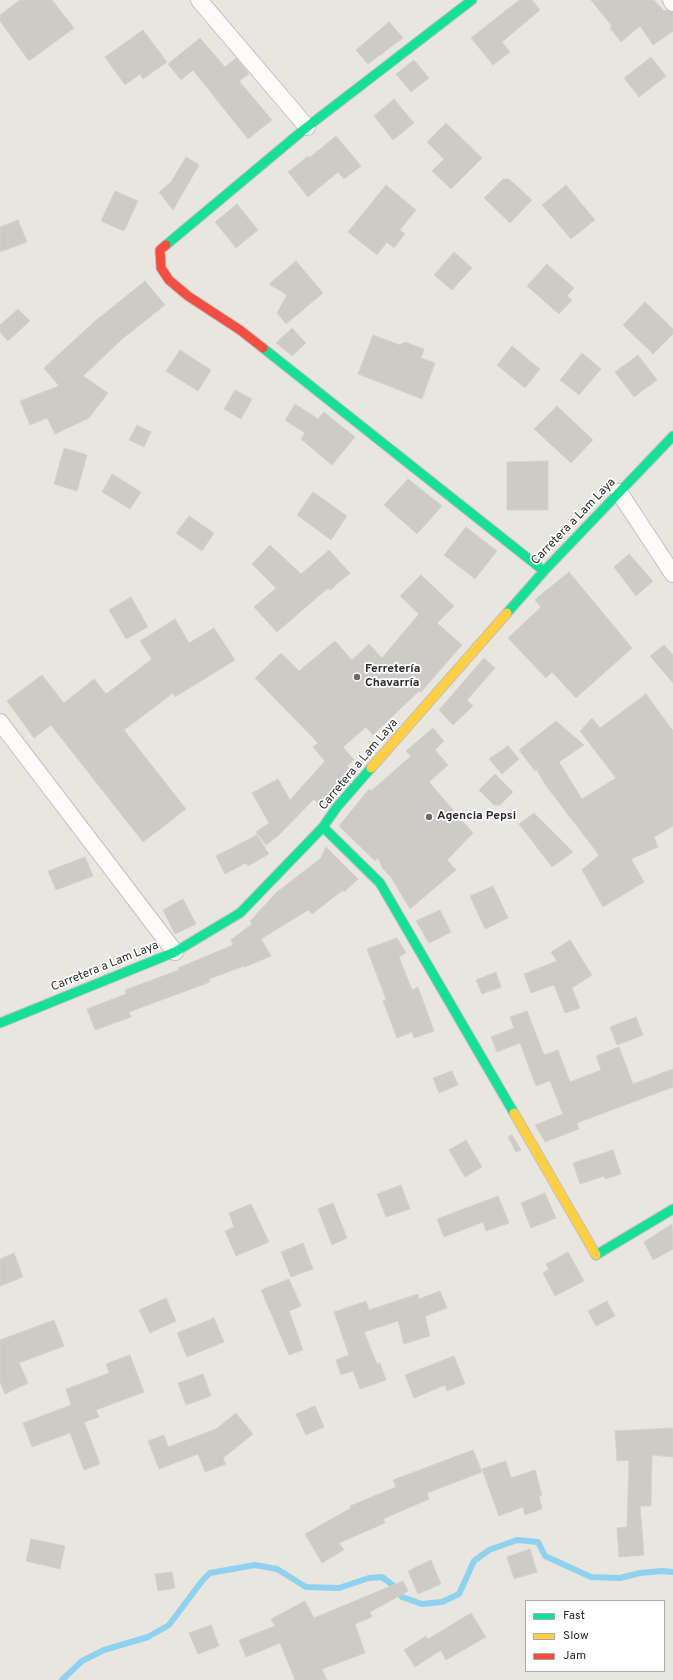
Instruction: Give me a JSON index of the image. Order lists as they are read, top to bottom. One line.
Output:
{"streets":{"street":["Carretera a Lam Laya"]},"places":["Ferretería Chavarría","Agencia Pepsi"],"legend":["Fast","Slow","Jam"]}
